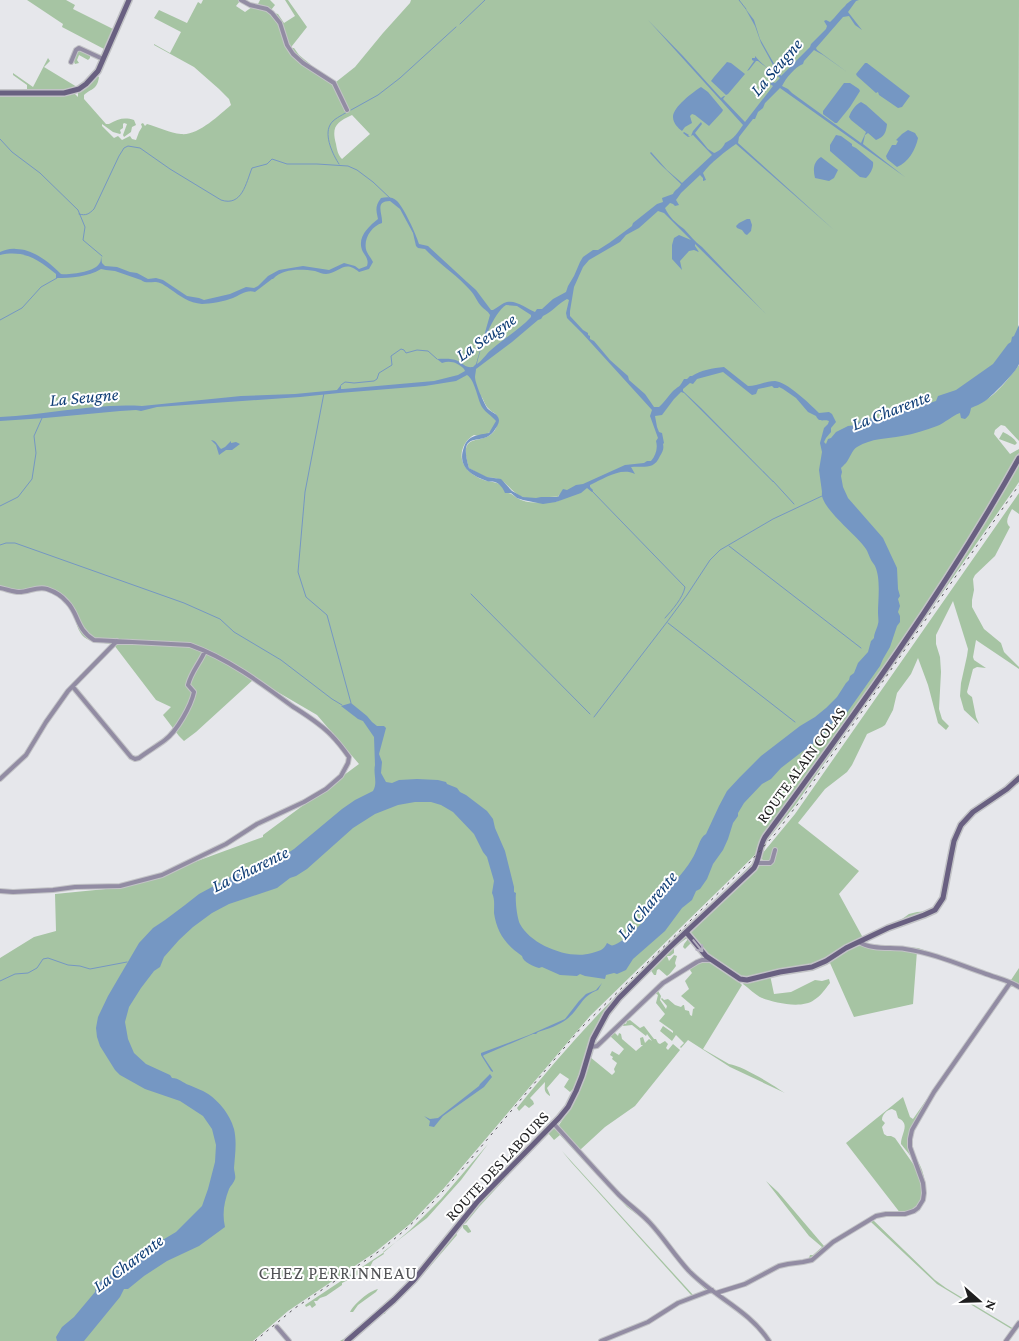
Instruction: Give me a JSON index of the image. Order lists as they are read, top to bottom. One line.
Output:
{"streets":{"street":["ROUTE ALAIN COLAS","ROUTE DES LABOURS"]},"crossings":[["ROUTE ALAIN COLAS","ROUTE DES LABOURS"]],"districts":["CHEZ PERRINNEAU"],"water":["La Seugne","La Charente"],"north":"right"}
